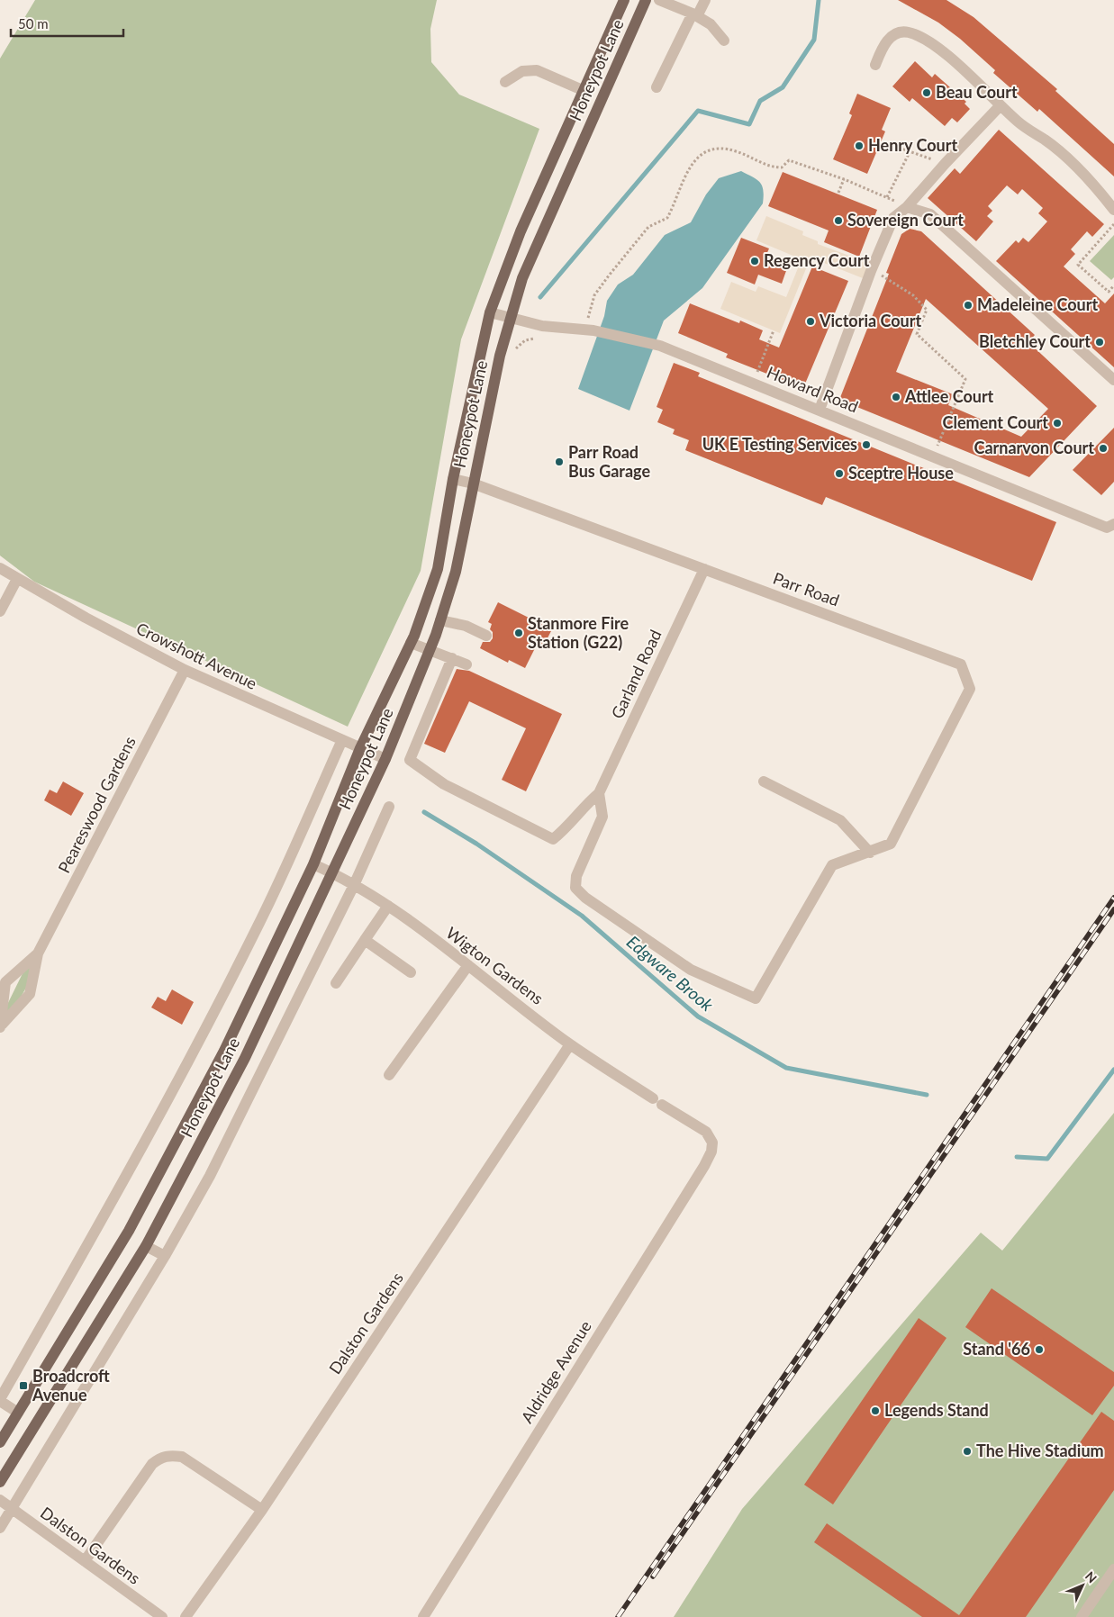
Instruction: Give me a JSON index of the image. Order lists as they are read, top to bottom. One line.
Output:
{"streets":{"main road":["Honeypot Lane"],"street":["Howard Road","Parr Road","Crowshott Avenue","Garland Road","Peareswood Gardens","Wigton Gardens","Dalston Gardens","Aldridge Avenue"]},"crossings":[["Honeypot Lane","Howard Road"],["Honeypot Lane","Parr Road"],["Honeypot Lane","Crowshott Avenue"],["Honeypot Lane","Wigton Gardens"],["Parr Road","Garland Road"],["Crowshott Avenue","Peareswood Gardens"],["Wigton Gardens","Dalston Gardens"],["Wigton Gardens","Aldridge Avenue"]],"water":["Edgware Brook"],"places":{"other":["Beau Court","Henry Court","Sovereign Court","Regency Court","Madeleine Court","Victoria Court","Bletchley Court","Attlee Court","Clement Court","UK E Testing Services","Carnarvon Court","Parr Road Bus Garage","Sceptre House","Stanmore Fire Station (G22)","Stand '66","Legends Stand","The Hive Stadium"],"transit":["Broadcroft Avenue"]},"scale_bar":"50 m","north":"top right"}
